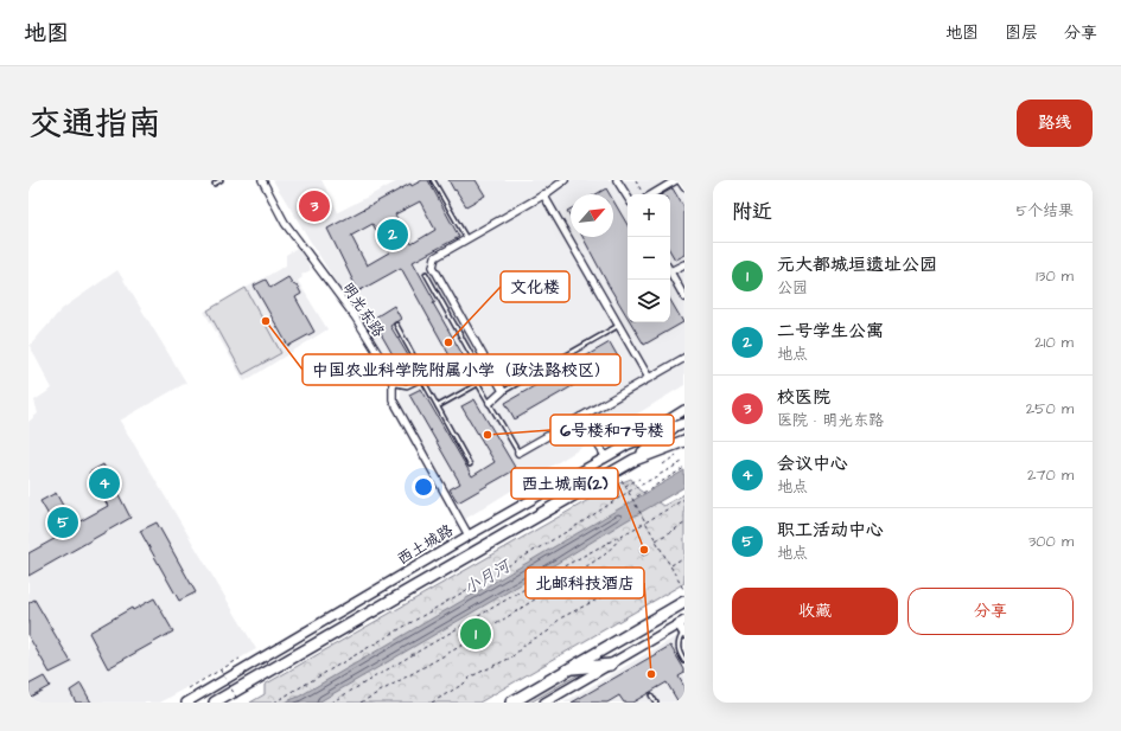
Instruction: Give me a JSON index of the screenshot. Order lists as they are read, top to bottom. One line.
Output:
{"streets":{"street":["明光东路","西土城路"]},"crossings":[["明光东路","西土城路"]],"water":["小月河"],"places":["中国农业科学院附属小学（政法路校区）","文化楼","6号楼和7号楼","西土城南(2)","北邮科技酒店"],"north":"top right","page":{"header":"地图","nav":["地图","图层","分享"],"title":"交通指南","buttons":["路线",["收藏","分享"]],"heading":["附近","5个结果"],"pins":["3","2","4","5","1"],"map_buttons":["+","−"],"list":[{"mark":"1","name":"元大都城垣遗址公园","note":"公园","value":"130 m"},{"mark":"2","name":"二号学生公寓","note":"地点","value":"210 m"},{"mark":"3","name":"校医院","note":"医院 · 明光东路","value":"250 m"},{"mark":"4","name":"会议中心","note":"地点","value":"270 m"},{"mark":"5","name":"职工活动中心","note":"地点","value":"300 m"}]}}
